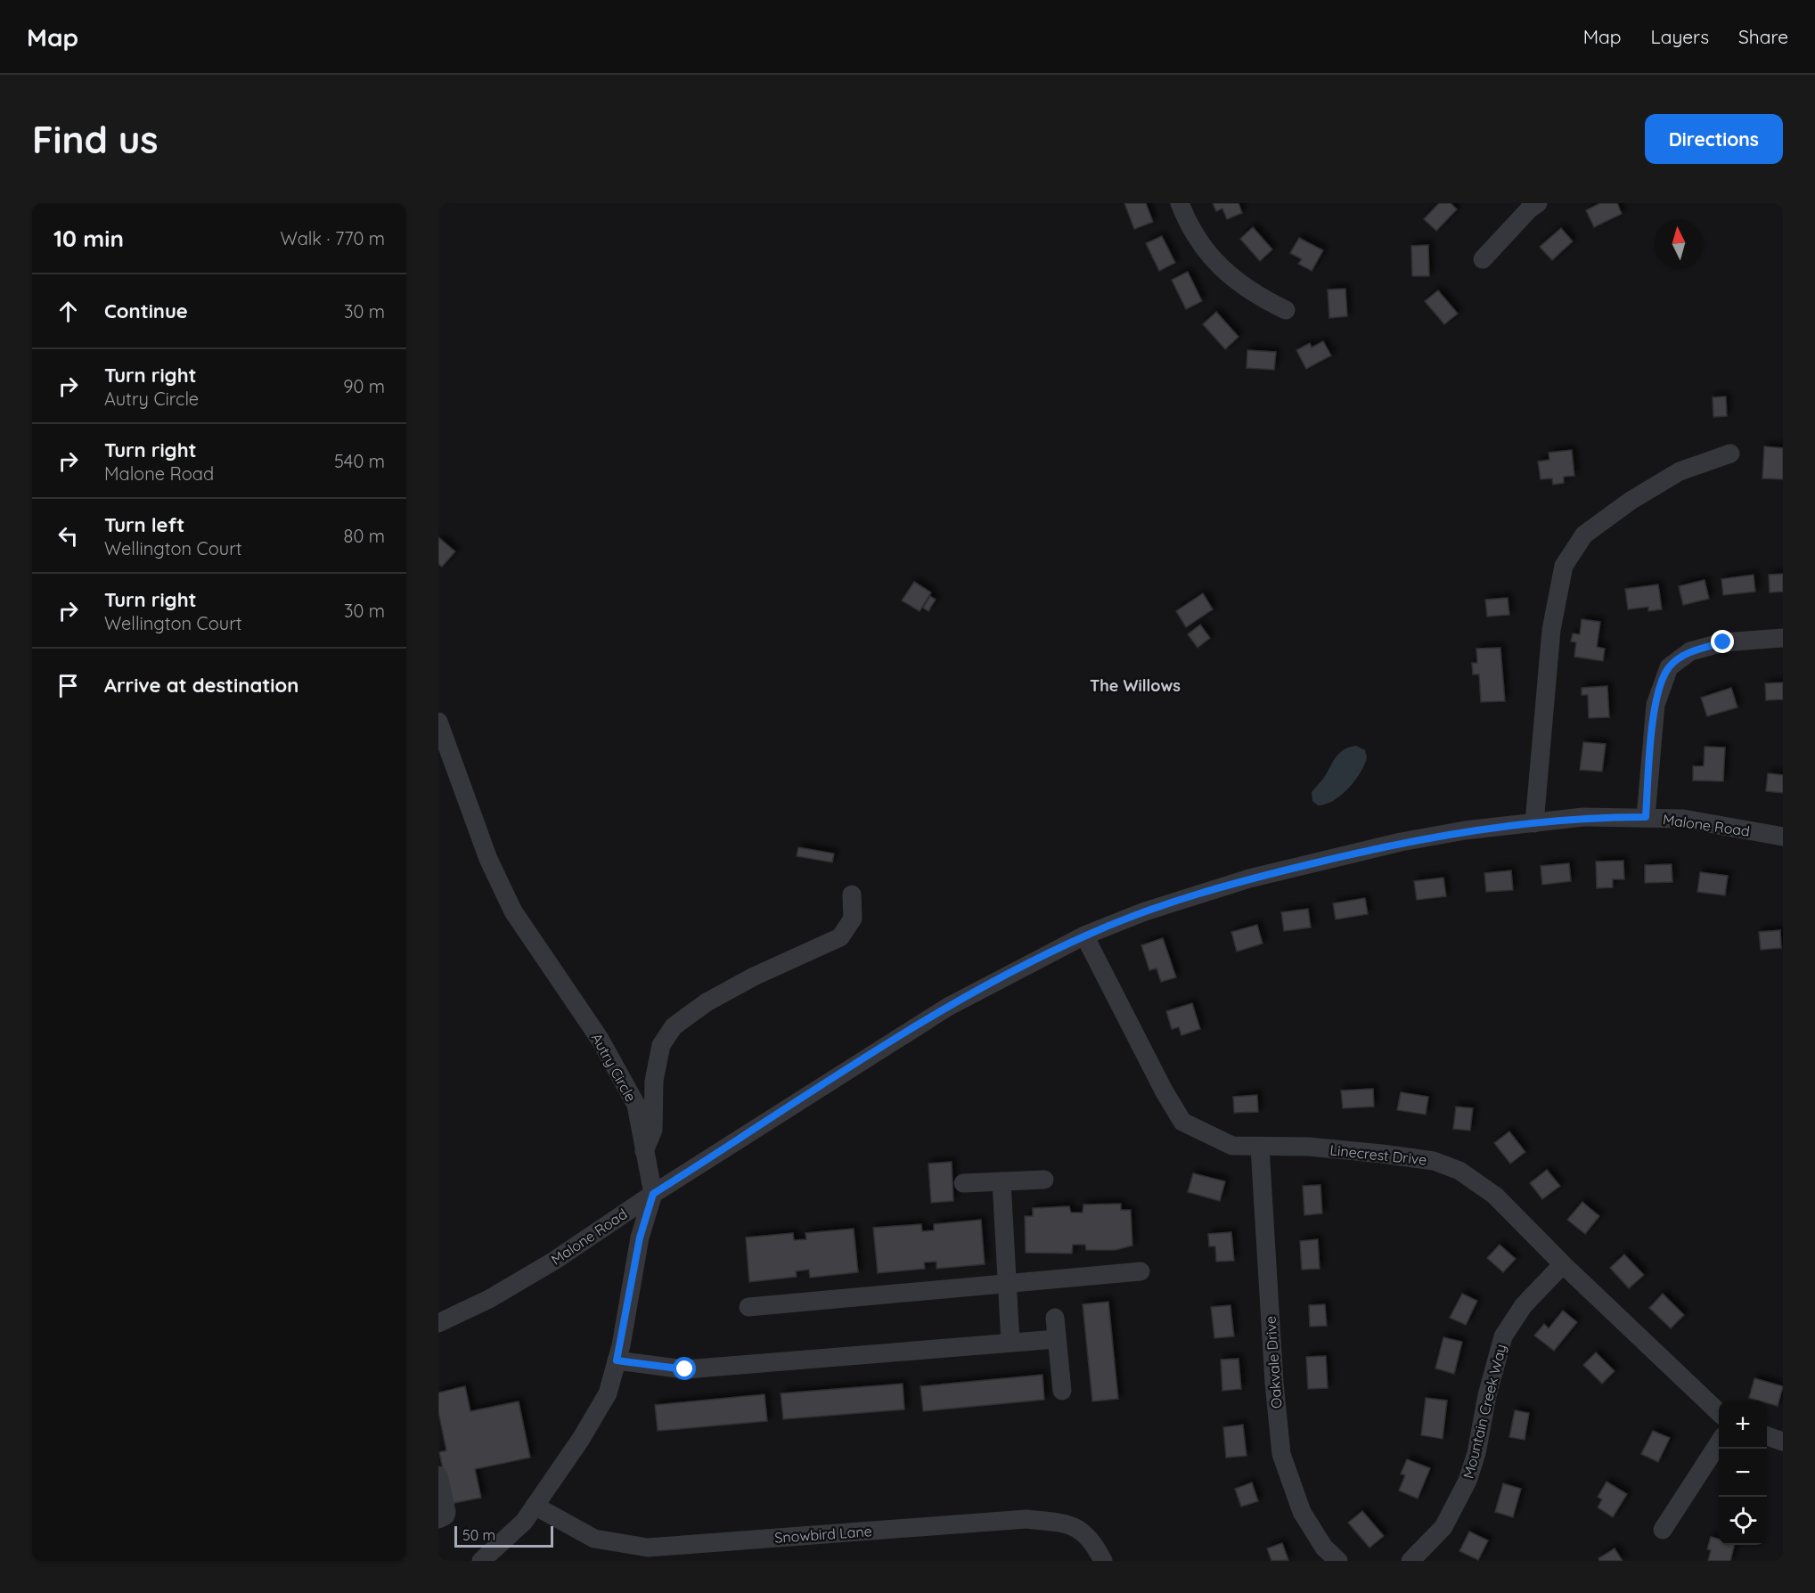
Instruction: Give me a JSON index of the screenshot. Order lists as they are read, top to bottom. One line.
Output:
{"streets":{"street":["Malone Road","Autry Circle","Linecrest Drive","Oakvale Drive","Mountain Creek Way","Snowbird Lane"]},"crossings":[["Malone Road","Autry Circle"],["Malone Road","Linecrest Drive"],["Autry Circle","Snowbird Lane"],["Linecrest Drive","Oakvale Drive"],["Linecrest Drive","Mountain Creek Way"]],"districts":["The Willows"],"scale_bar":"50 m","north":"top","page":{"header":"Map","nav":["Map","Layers","Share"],"buttons":"Directions","title":"Find us","heading":["10 min","Walk · 770 m"],"list":[["Continue","30 m"],["Turn right","Autry Circle","90 m"],["Turn right","Malone Road","540 m"],["Turn left","Wellington Court","80 m"],["Turn right","Wellington Court","30 m"],"Arrive at destination"],"map_buttons":["+","−"],"scale":"50 m"}}
